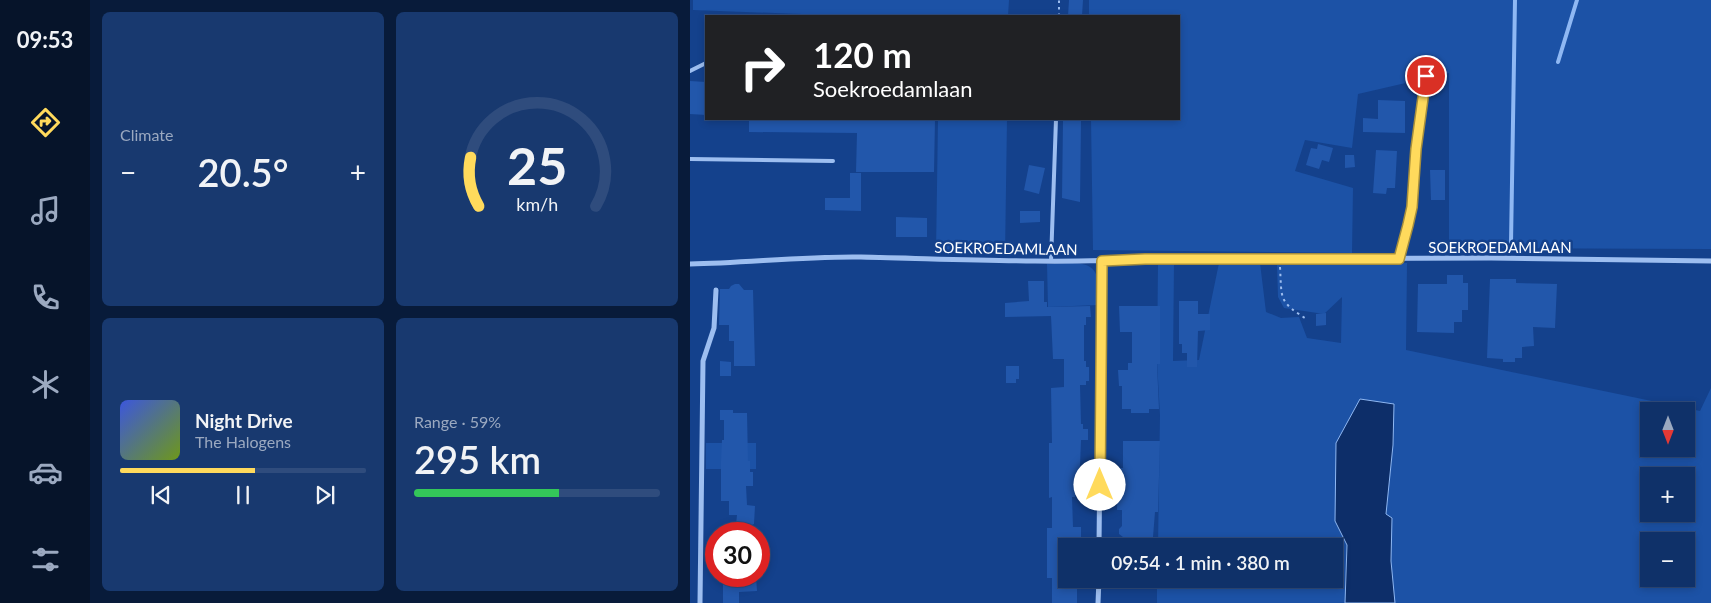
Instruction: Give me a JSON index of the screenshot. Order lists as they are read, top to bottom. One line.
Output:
{"streets":{"street":["SOEKROEDAMLAAN"]},"north":"bottom","page":{"tabs":"09:53","tile":["Climate",["Range · 59%","295 km"]],"turn":["120 m","Soekroedamlaan"],"heat":["−","20.5°","+"],"song":["Night Drive","The Halogens"],"map_buttons":["+","−"],"limit":"30","trip":"09:54 · 1 min · 380 m","gauge":["25","km/h"]}}
